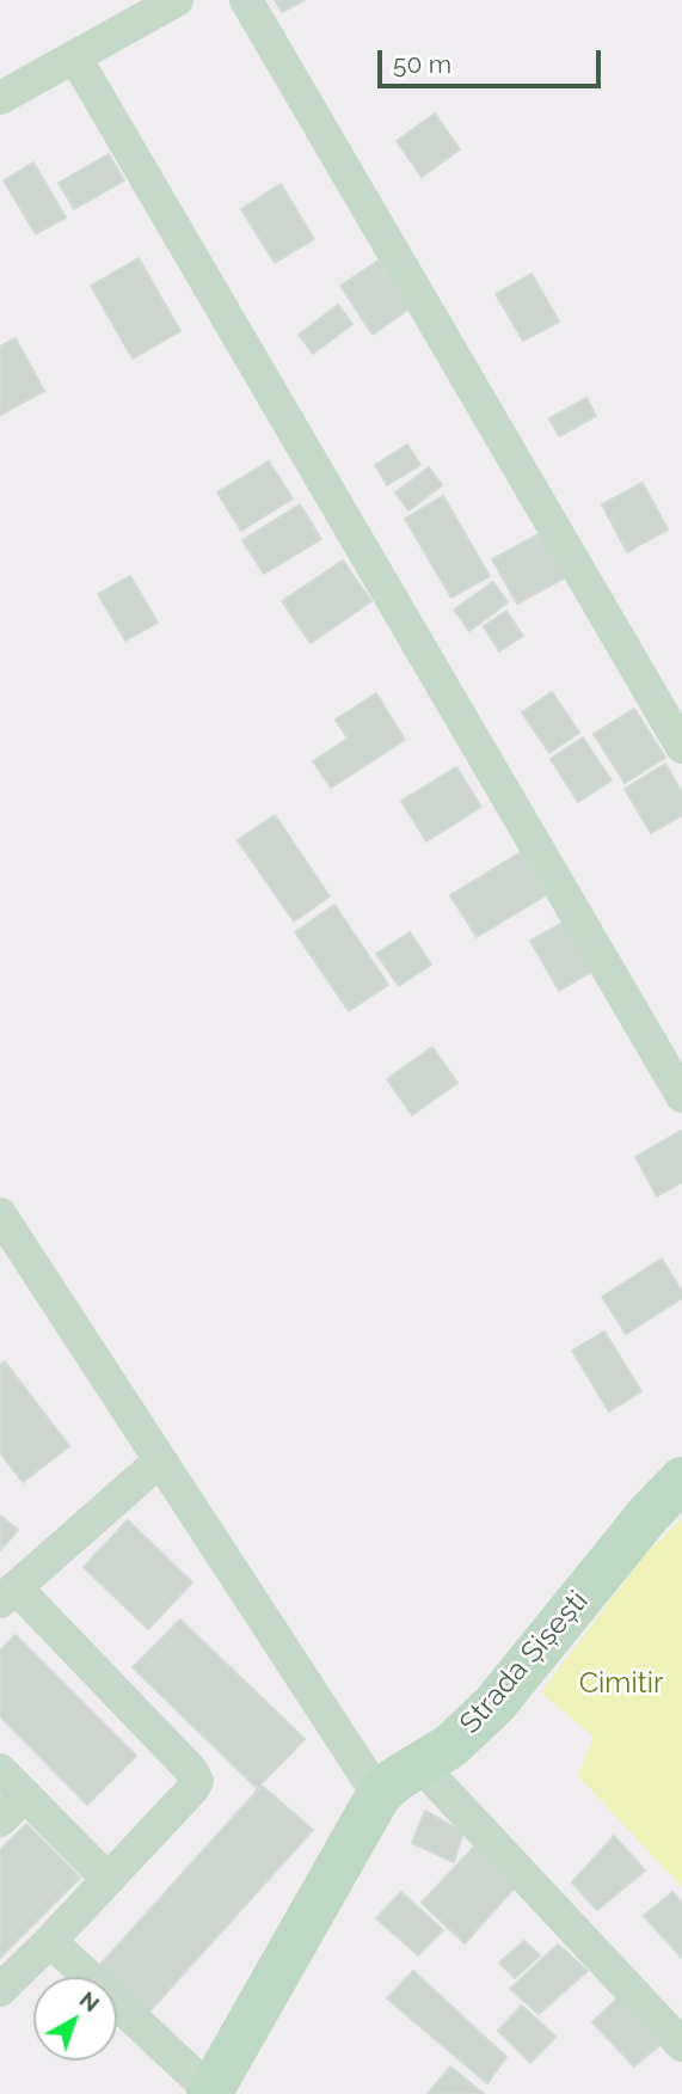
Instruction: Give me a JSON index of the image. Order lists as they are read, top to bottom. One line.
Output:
{"streets":{"street":["Strada Șișești"]},"parks":["Cimitir"],"scale_bar":"50 m","north":"top right"}
